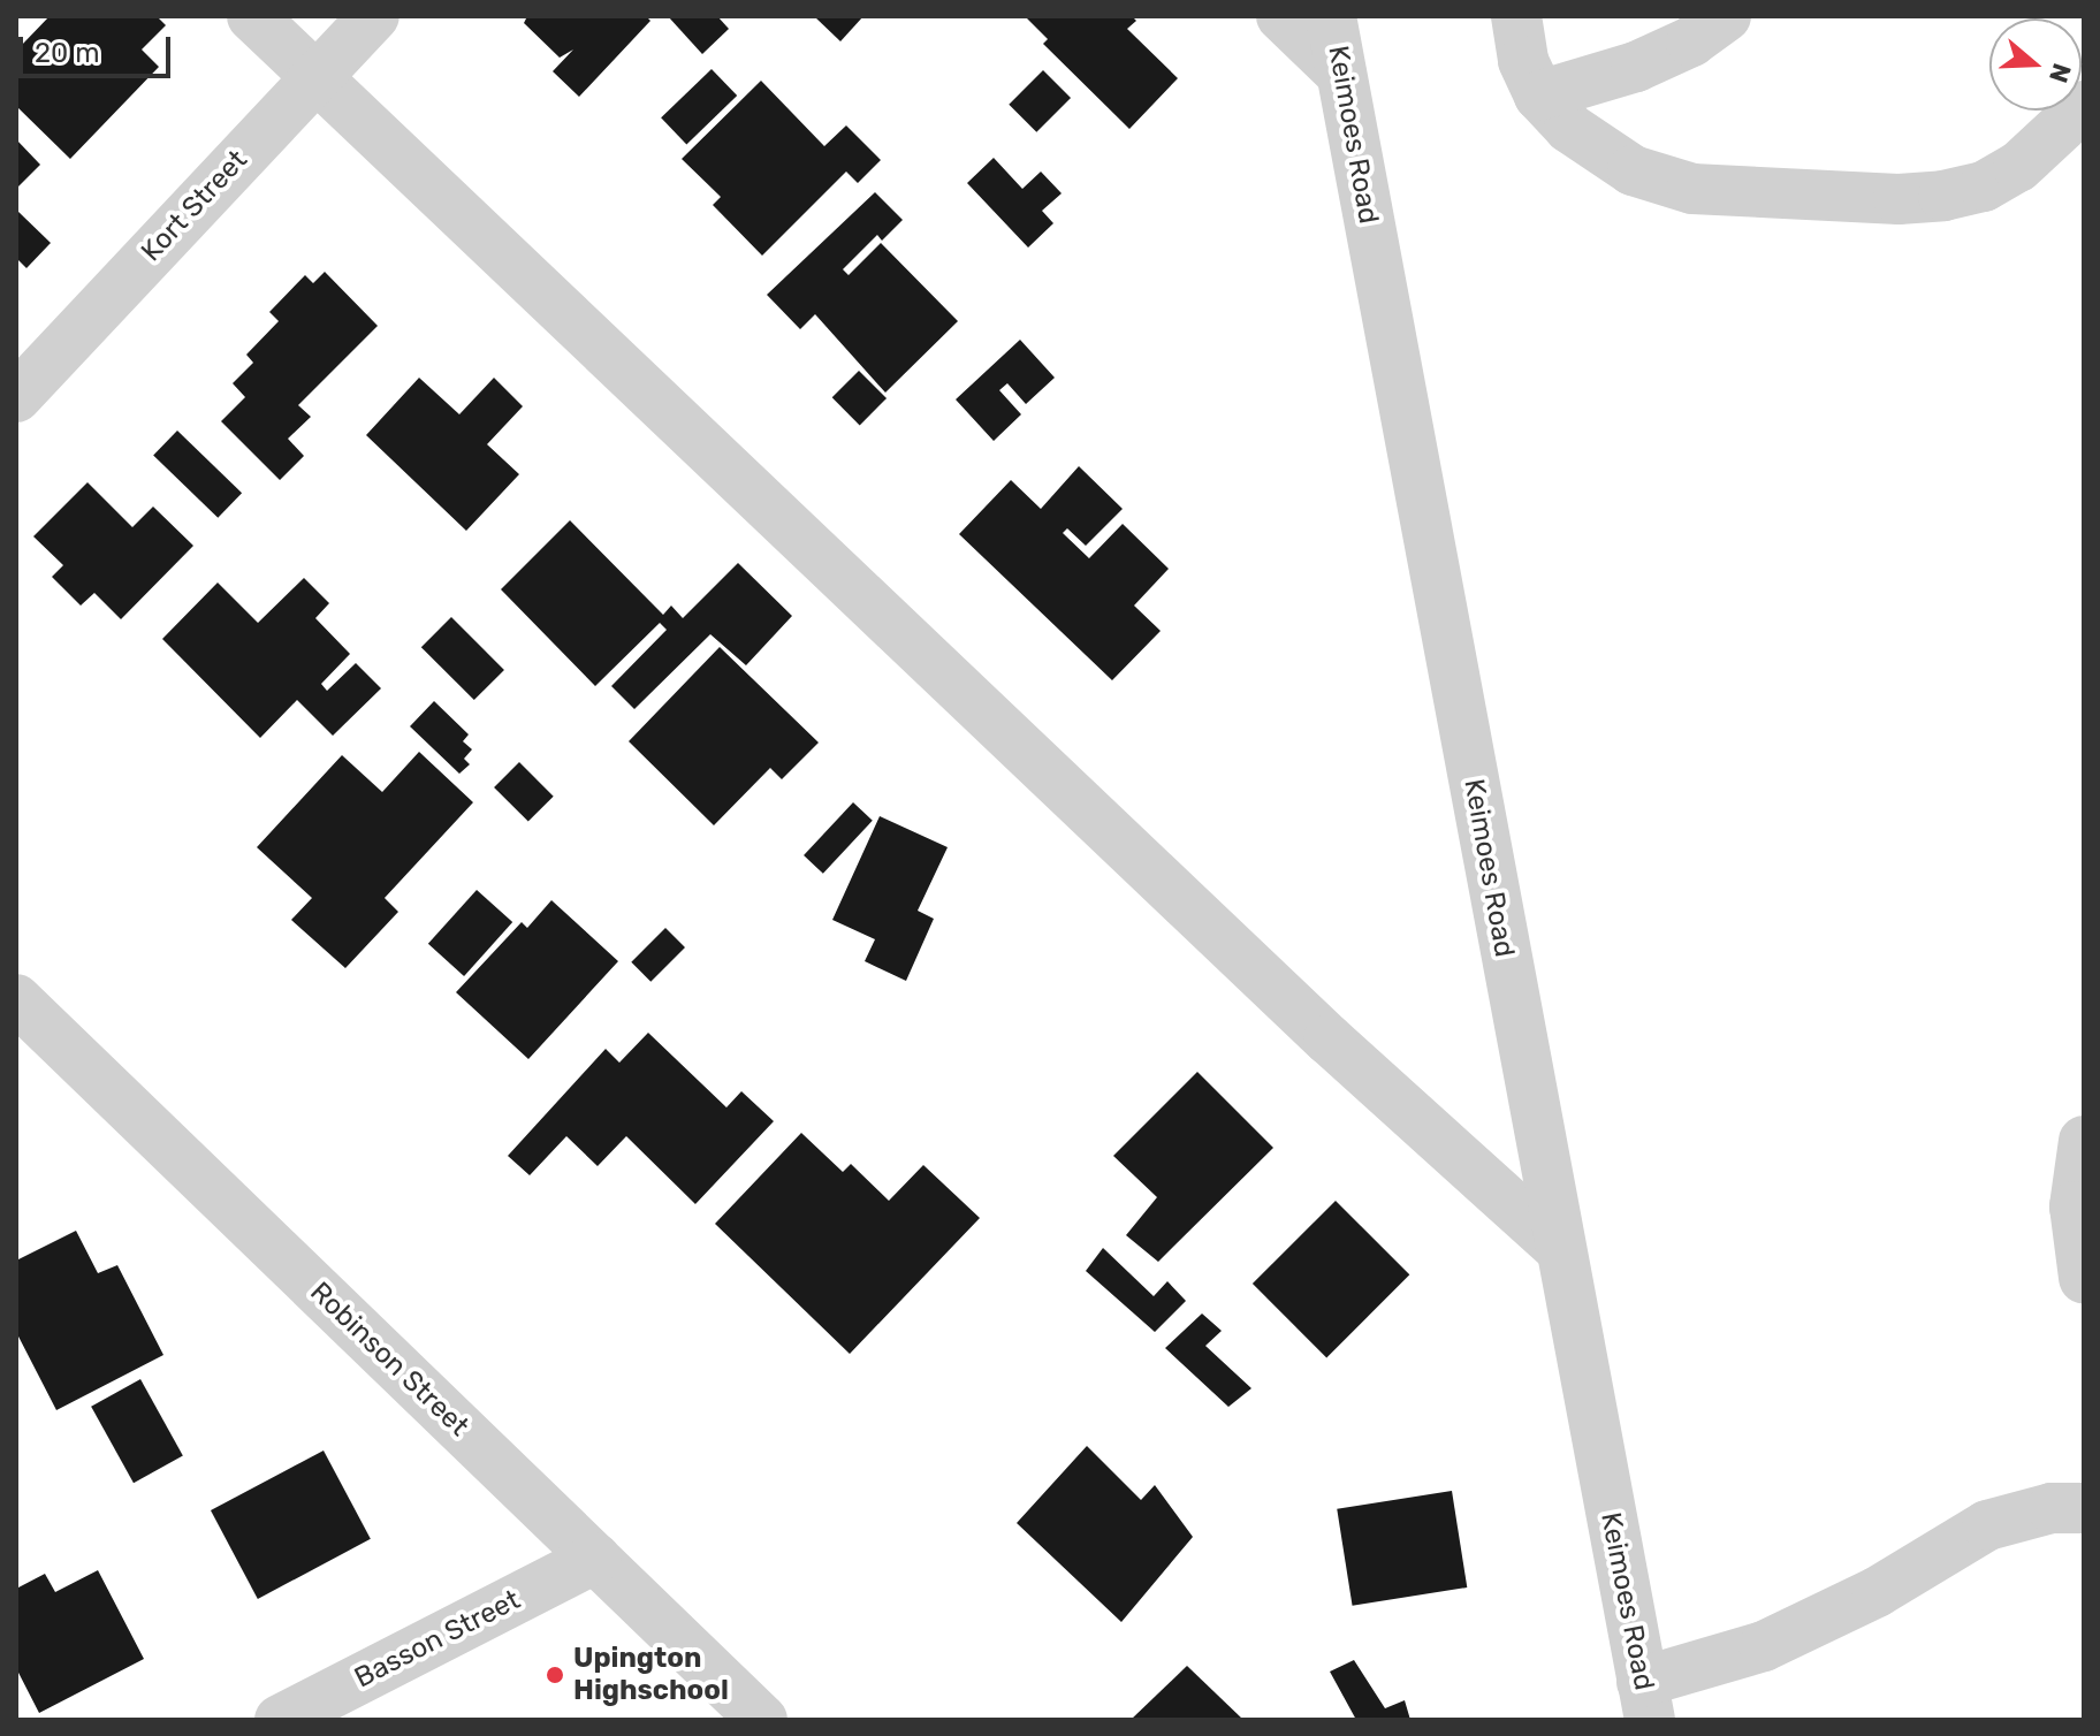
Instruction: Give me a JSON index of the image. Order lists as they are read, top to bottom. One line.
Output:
{"streets":{"street":["Keimoes Road","Kort Street","Robinson Street","Basson Street"]},"crossings":[["Robinson Street","Basson Street"]],"places":["Upington Highschool"],"scale_bar":"20 m","north":"right"}
